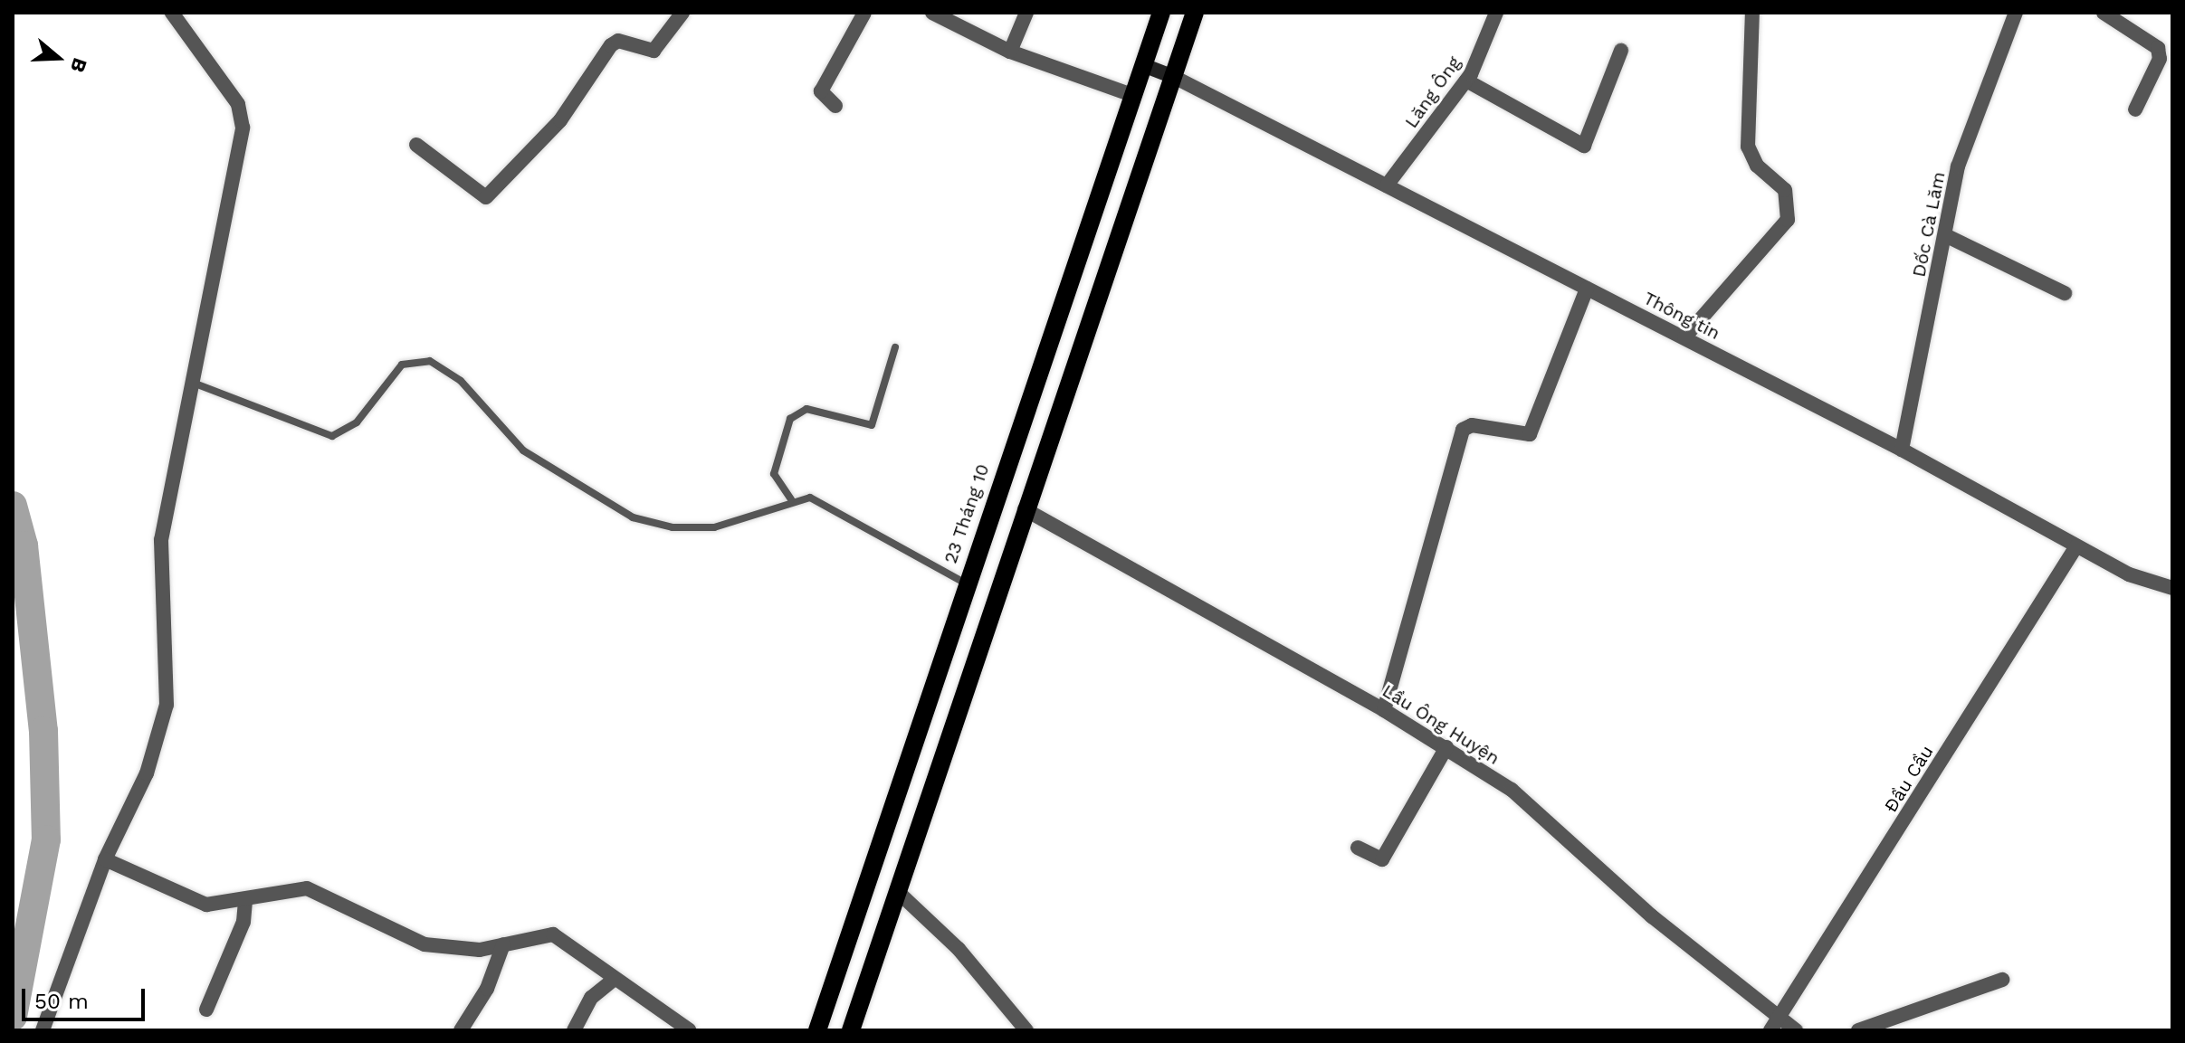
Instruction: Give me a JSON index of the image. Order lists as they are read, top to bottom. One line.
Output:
{"streets":{"main road":["23 Tháng 10"],"street":["Lăng Ông","Dốc Cà Lăm","Thông tin","Lầu Ông Huyện","Đầu Cầu"]},"crossings":[["Lăng Ông","Thông tin"],["Dốc Cà Lăm","Thông tin"],["Thông tin","Đầu Cầu"],["Lầu Ông Huyện","Đầu Cầu"]],"scale_bar":"50 m","north":"right"}
